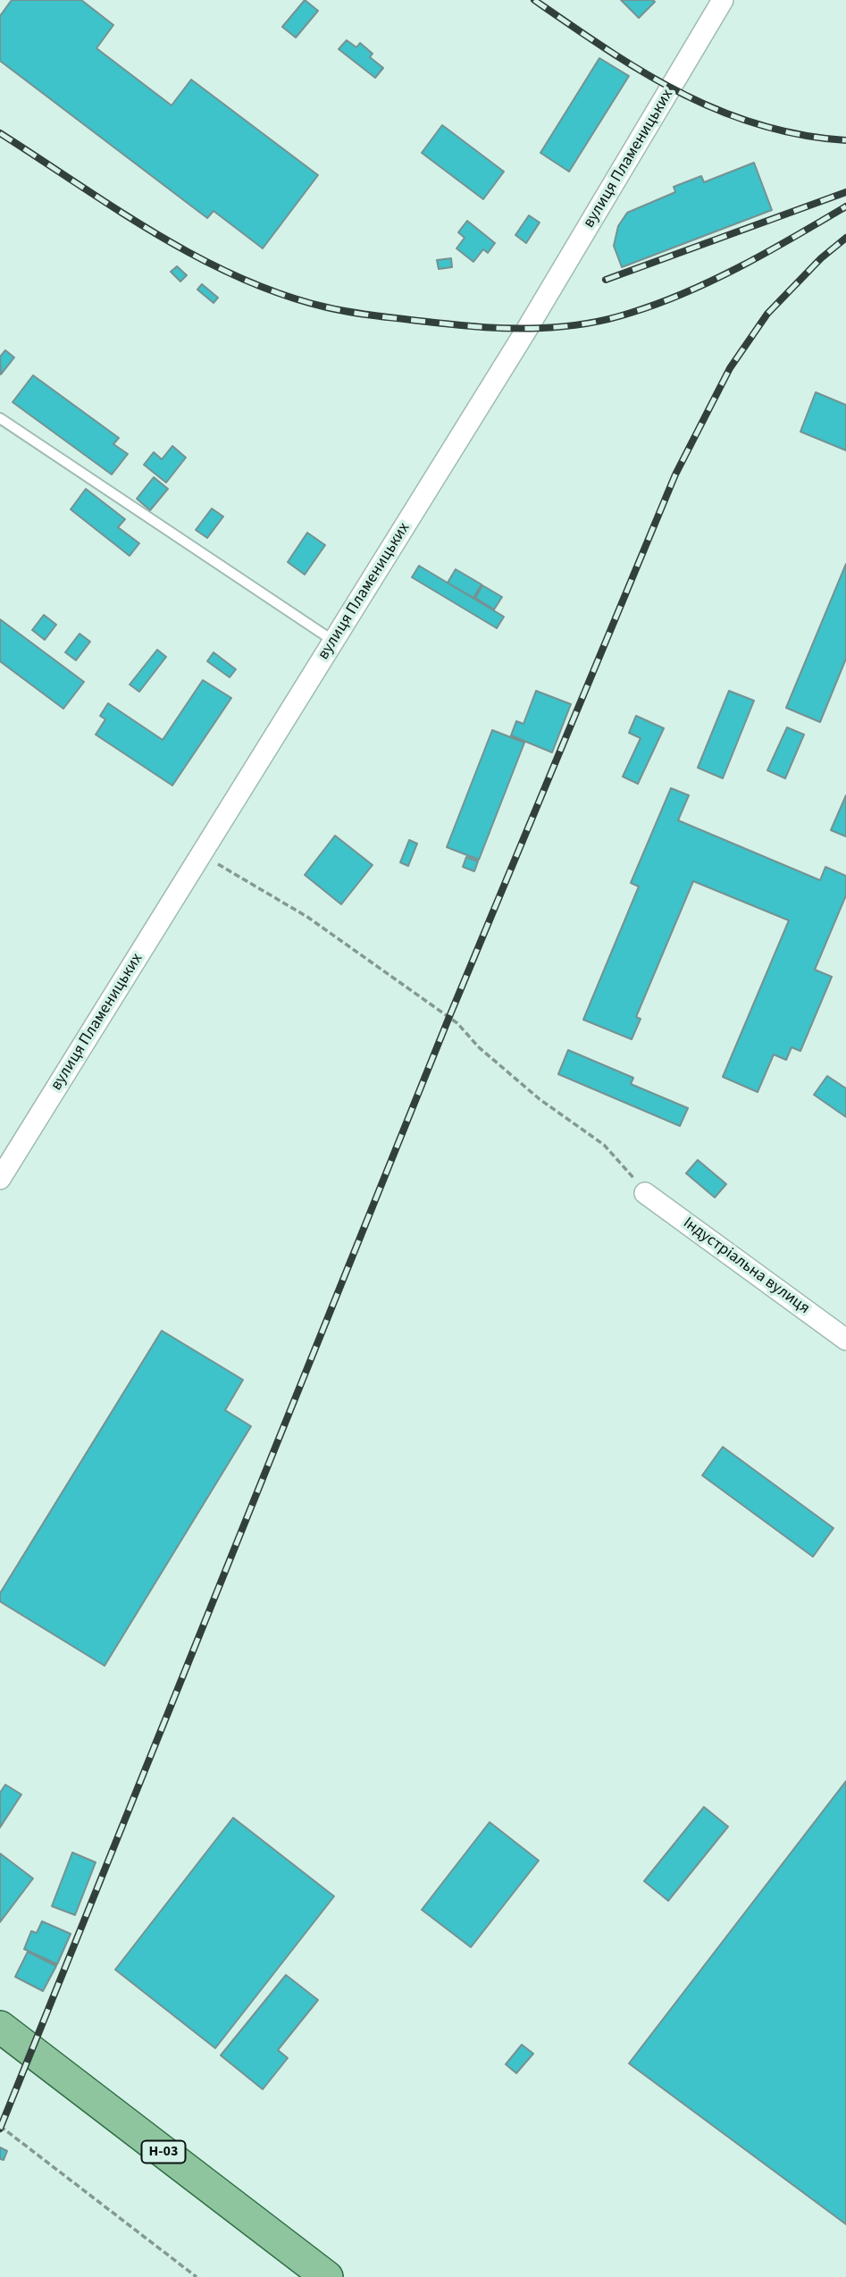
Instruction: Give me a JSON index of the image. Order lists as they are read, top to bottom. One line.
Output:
{"streets":{"main road":["Н-03"],"street":["вулиця Пламеницьких","Індустріальна вулиця"]}}
